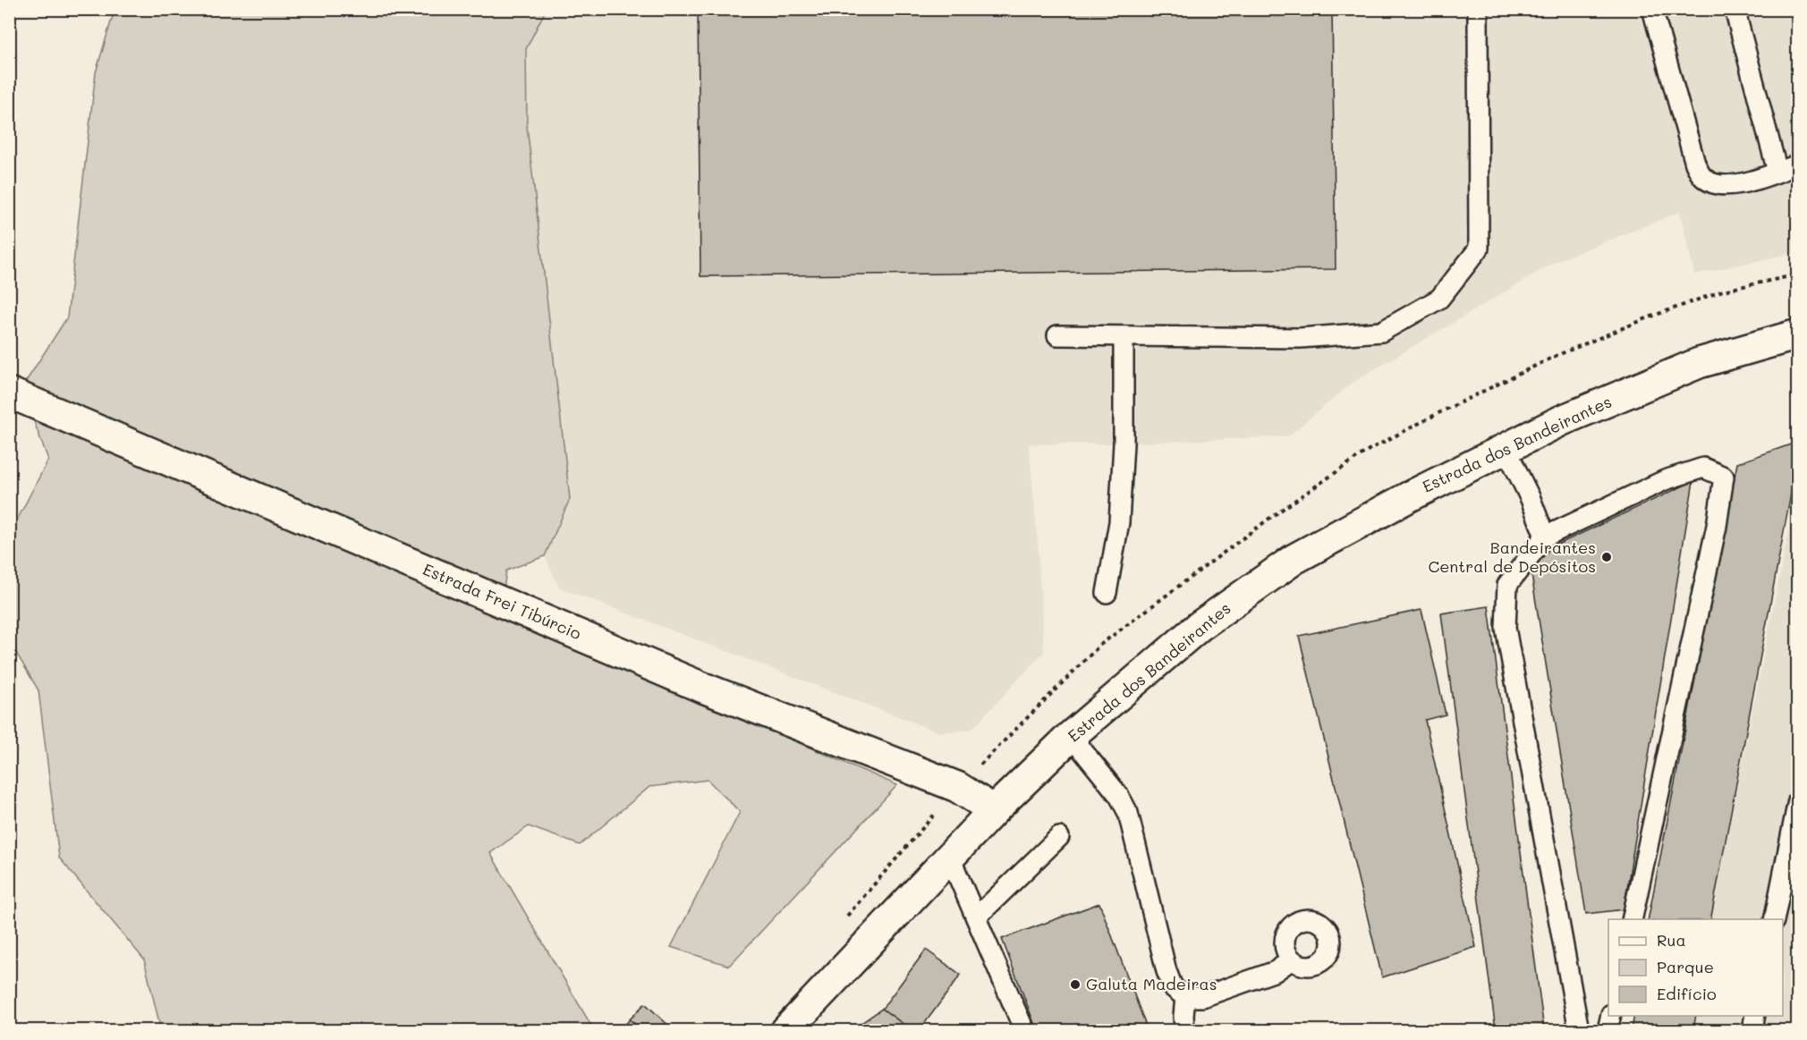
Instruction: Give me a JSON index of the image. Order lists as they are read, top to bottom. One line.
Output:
{"streets":{"main road":["Estrada dos Bandeirantes","Estrada Frei Tibúrcio"]},"crossings":[["Estrada dos Bandeirantes","Estrada Frei Tibúrcio"]],"places":["Bandeirantes Central de Depósitos","Galuta Madeiras"],"legend":["Rua","Parque","Edifício"]}
